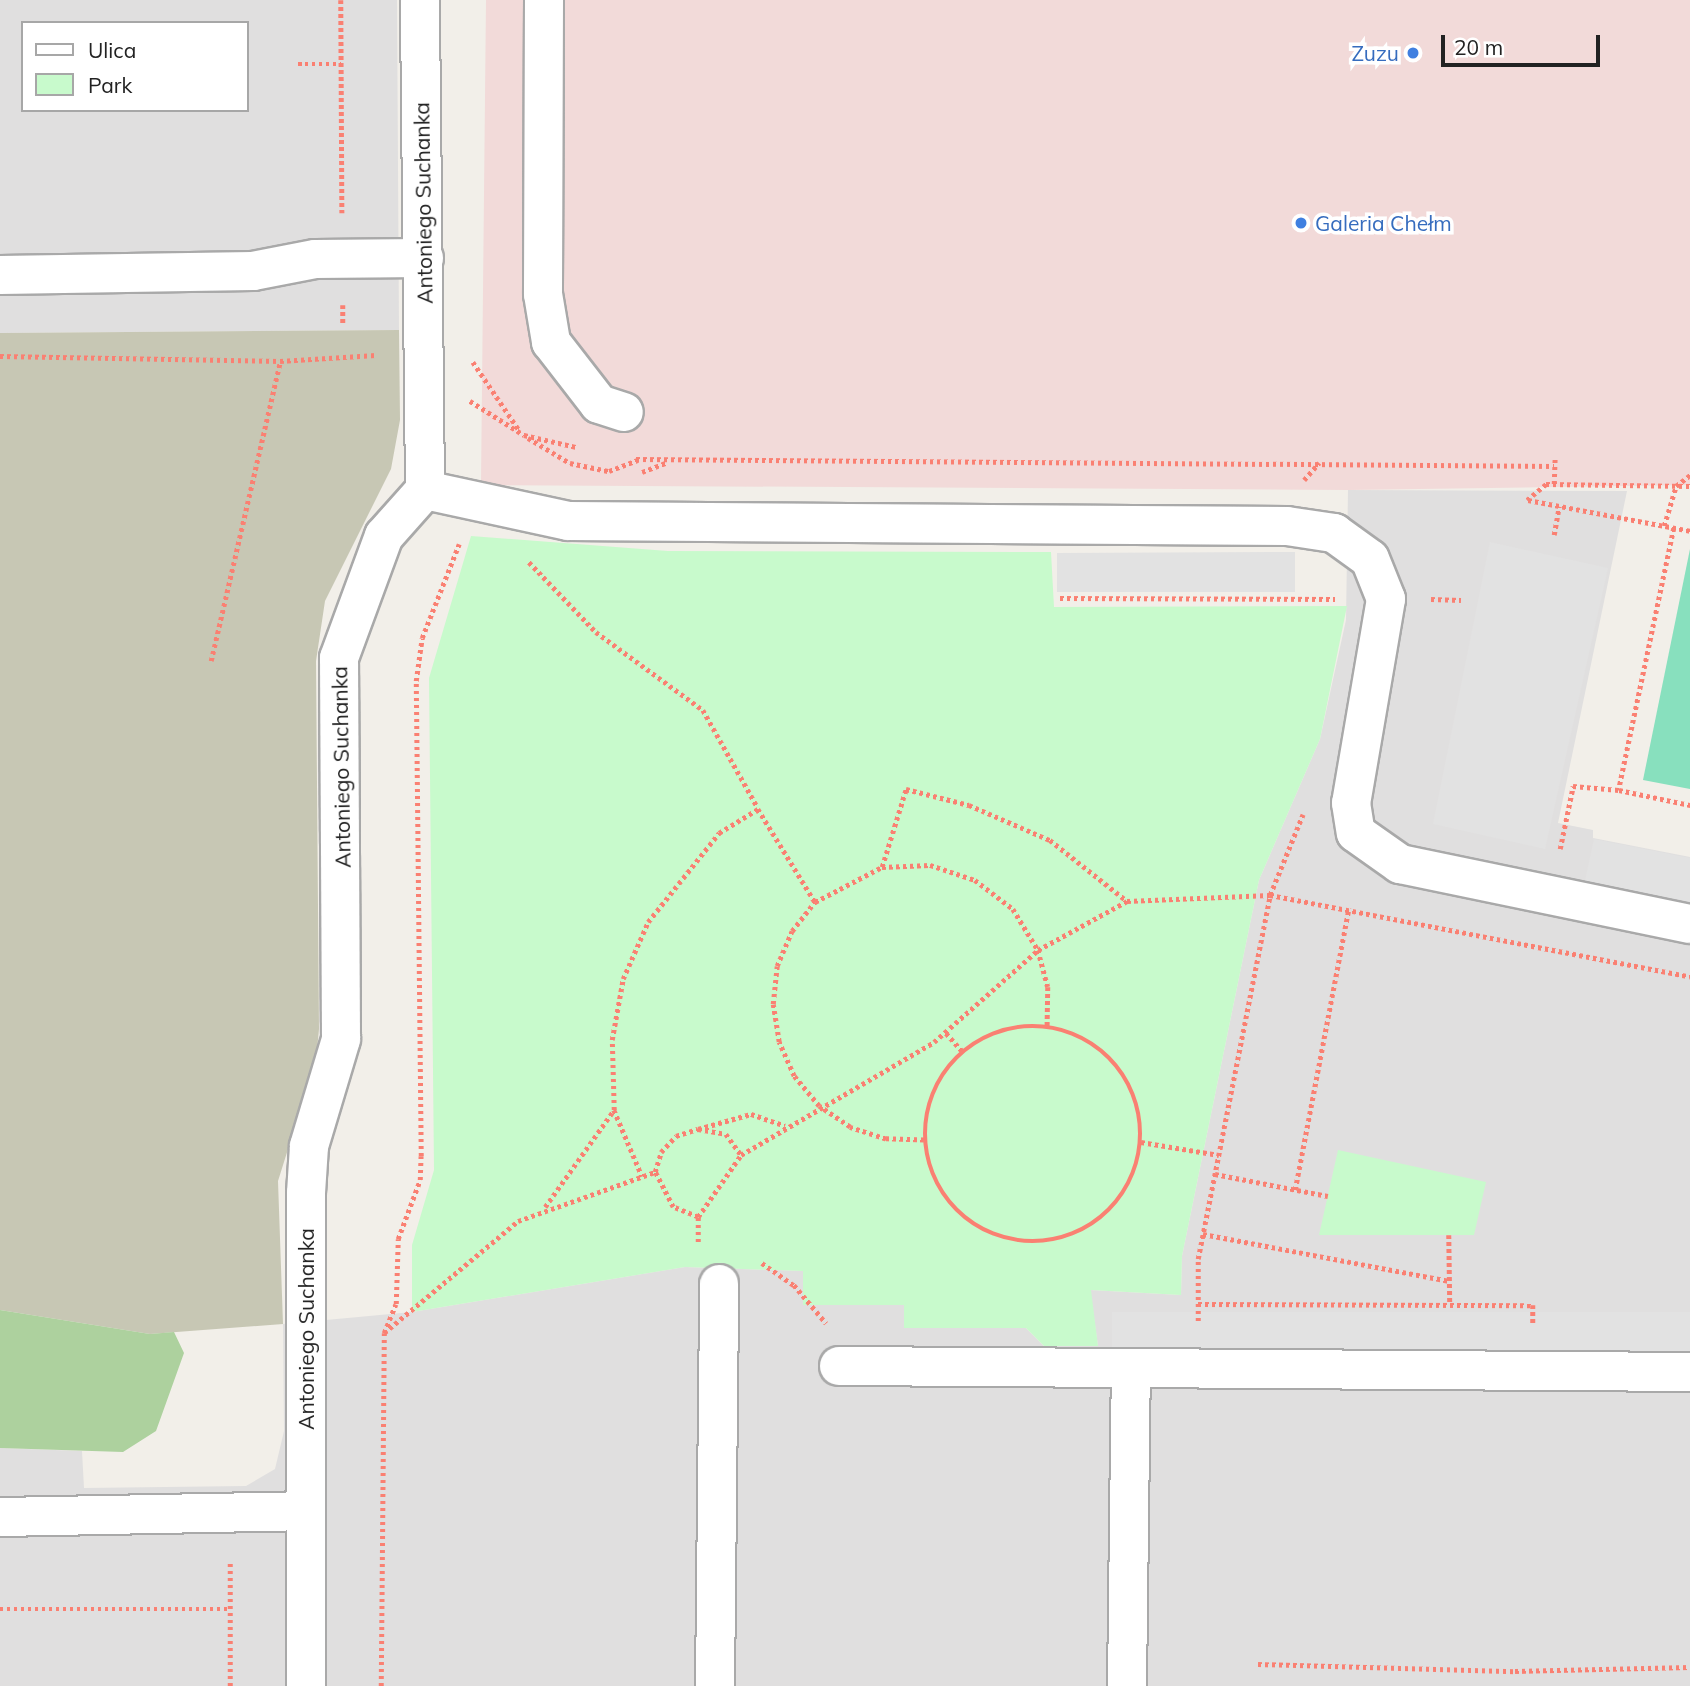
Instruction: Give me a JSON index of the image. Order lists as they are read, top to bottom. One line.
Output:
{"streets":{"street":["Antoniego Suchanka"]},"places":["Zuzu","Galeria Chełm"],"legend":["Ulica","Park"],"scale_bar":"20 m"}
